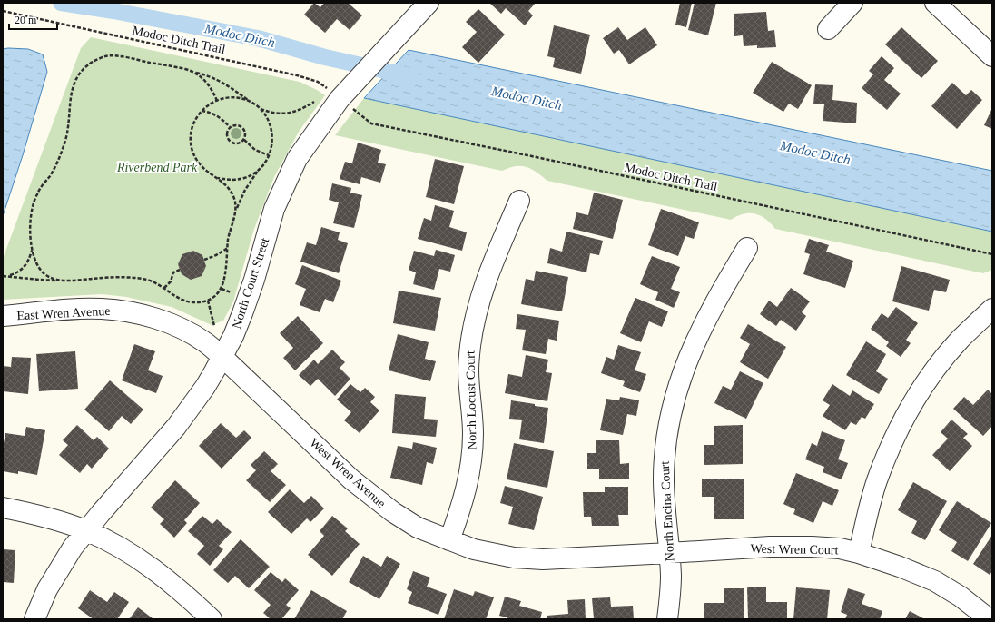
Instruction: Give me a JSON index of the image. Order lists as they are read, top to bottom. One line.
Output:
{"streets":{"street":["North Court Street","East Wren Avenue","North Locust Court","West Wren Avenue","North Encina Court","West Wren Court"],"path":["Modoc Ditch Trail"]},"crossings":[["Modoc Ditch Trail","North Court Street"],["North Court Street","East Wren Avenue"],["North Court Street","West Wren Avenue"],["East Wren Avenue","West Wren Avenue"],["North Locust Court","West Wren Avenue"],["West Wren Avenue","North Encina Court"],["West Wren Avenue","West Wren Court"],["North Encina Court","West Wren Court"]],"water":["Modoc Ditch"],"parks":["Riverbend Park"],"scale_bar":"20 m"}
